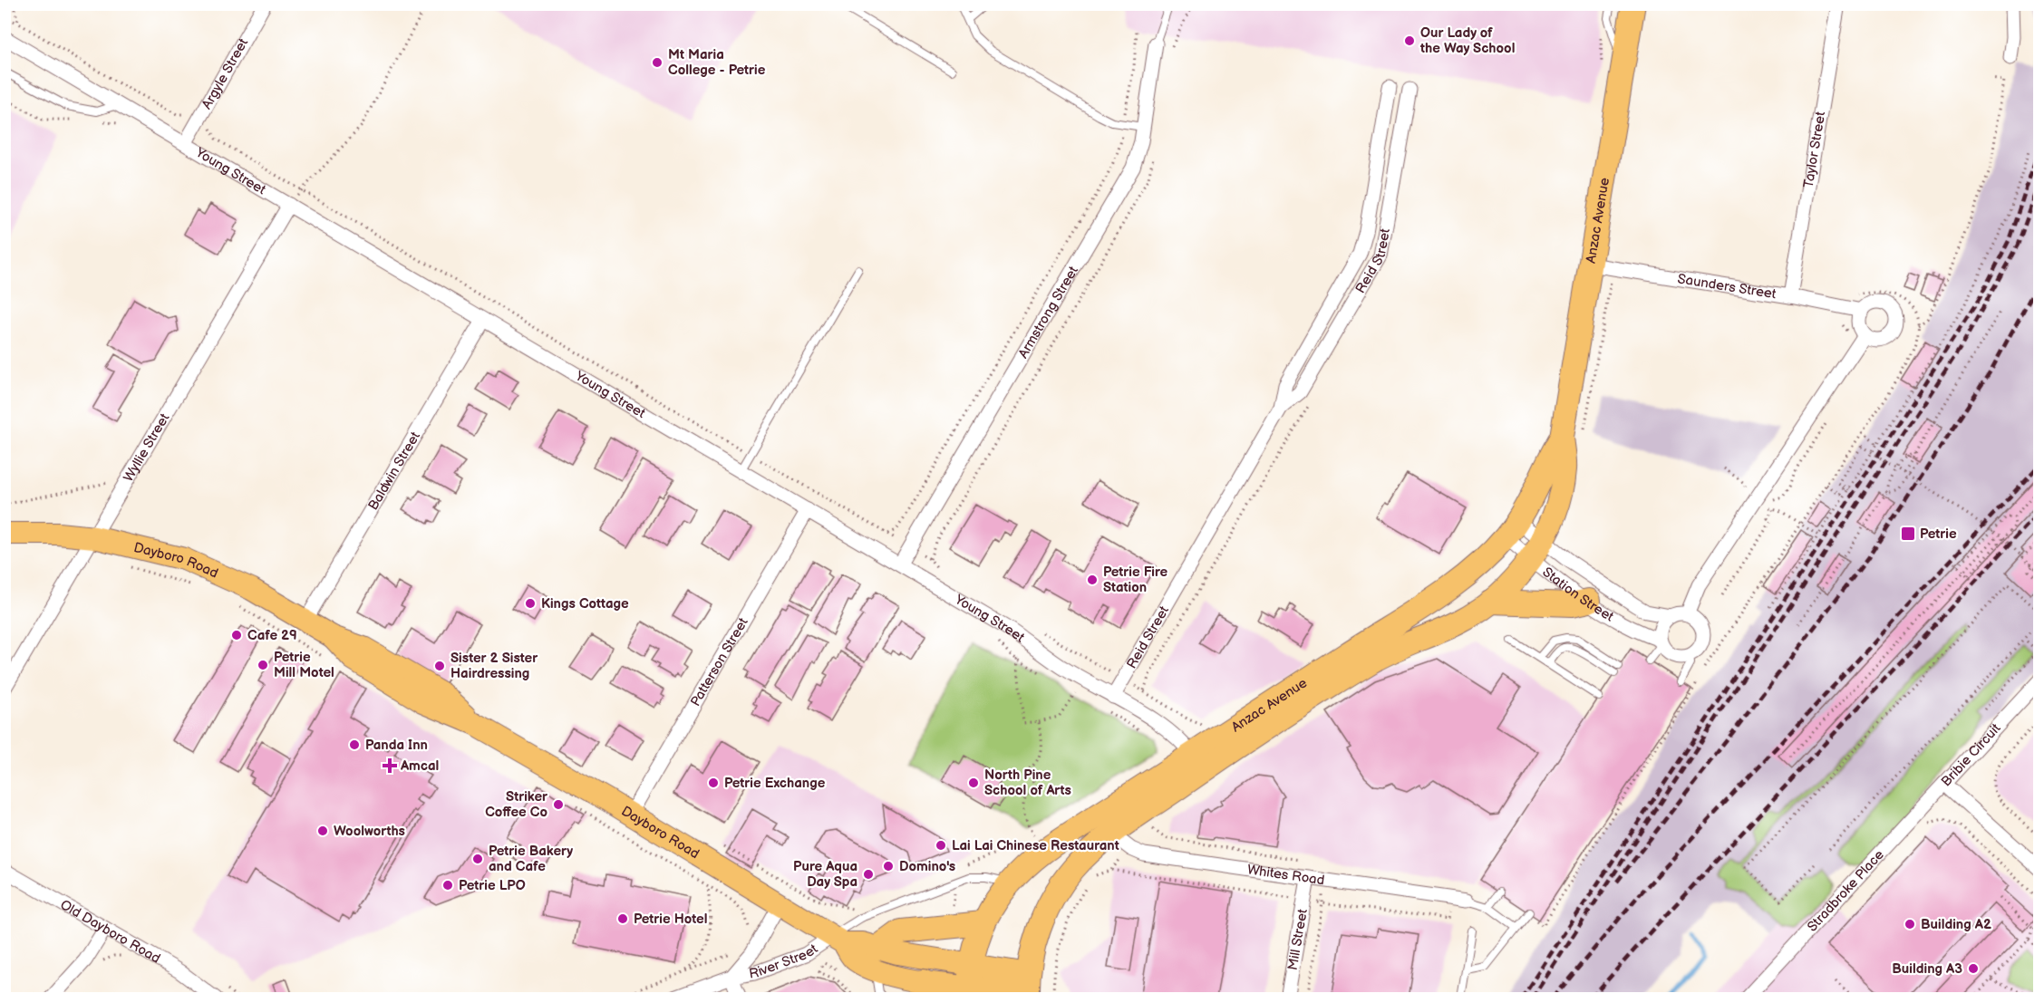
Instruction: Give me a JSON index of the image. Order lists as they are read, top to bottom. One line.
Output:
{"streets":{"highway":["Anzac Avenue"],"main road":["Dayboro Road"],"street":["Argyle Street","Taylor Street","Young Street","Reid Street","Saunders Street","Armstrong Street","Wyllie Street","Baldwin Street","Station Street","Patterson Street","Bribie Circuit","Whites Road","Stradbroke Place","Old Dayboro Road","Mill Street","River Street"]},"crossings":[["Argyle Street","Young Street"],["Taylor Street","Saunders Street"],["Young Street","Anzac Avenue"],["Young Street","Reid Street"],["Young Street","Armstrong Street"],["Young Street","Wyllie Street"],["Young Street","Baldwin Street"],["Young Street","Patterson Street"],["Anzac Avenue","Saunders Street"],["Anzac Avenue","Dayboro Road"],["Anzac Avenue","Station Street"],["Anzac Avenue","Whites Road"],["Wyllie Street","Dayboro Road"],["Baldwin Street","Dayboro Road"],["Dayboro Road","Patterson Street"],["Dayboro Road","River Street"],["Bribie Circuit","Stradbroke Place"],["Whites Road","Mill Street"]],"places":{"other":["Our Lady of the Way School","Mt Maria College - Petrie","Petrie Fire Station","Kings Cottage","Cafe 29","Petrie Mill Motel","Sister 2 Sister Hairdressing","Panda Inn","Petrie Exchange","North Pine School of Arts","Striker Coffee Co","Woolworths","Lai Lai Chinese Restaurant","Petrie Bakery and Cafe","Domino's","Pure Aqua Day Spa","Petrie LPO","Petrie Hotel","Building A2","Building A3"],"transit":["Petrie"],"health":["Amcal"]}}
